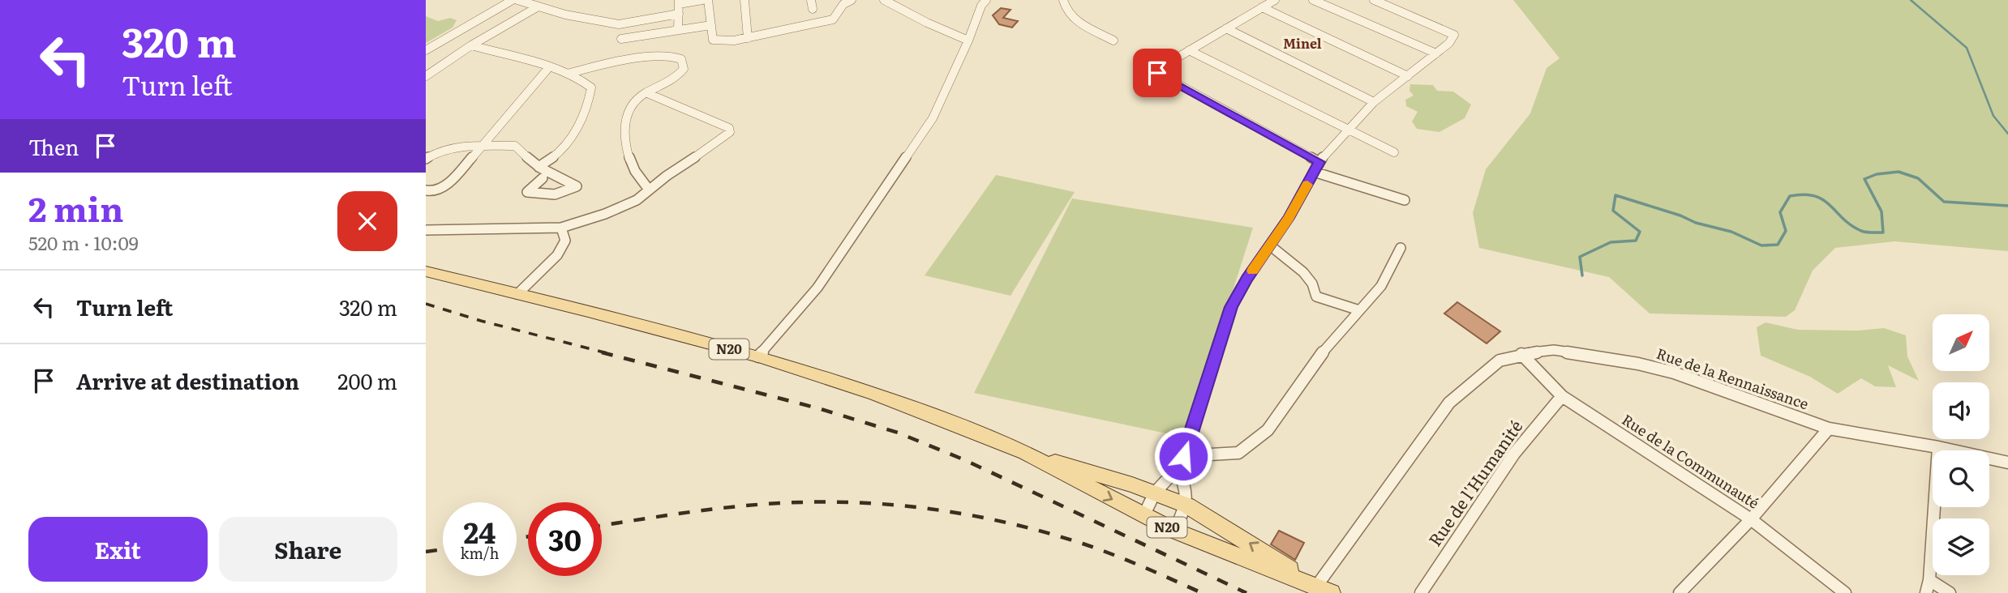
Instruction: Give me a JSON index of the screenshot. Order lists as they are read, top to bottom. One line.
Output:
{"streets":{"main road":["N20"],"street":["Rue de la Rennaissance","Rue de la Communauté","Rue de l'Humanité"]},"crossings":[["N20","Rue de la Rennaissance"],["Rue de la Rennaissance","Rue de la Communauté"],["Rue de la Communauté","Rue de l'Humanité"]],"districts":["Minel"],"north":"top right","page":{"turn":["320 m","Turn left"],"then":"Then","heading":["2 min","520 m · 10:09"],"list":[{"name":"Turn left","value":"320 m"},{"name":"Arrive at destination","value":"200 m"}],"speed":"24 km/h","limit":"30","buttons":["Exit","Share"]}}
